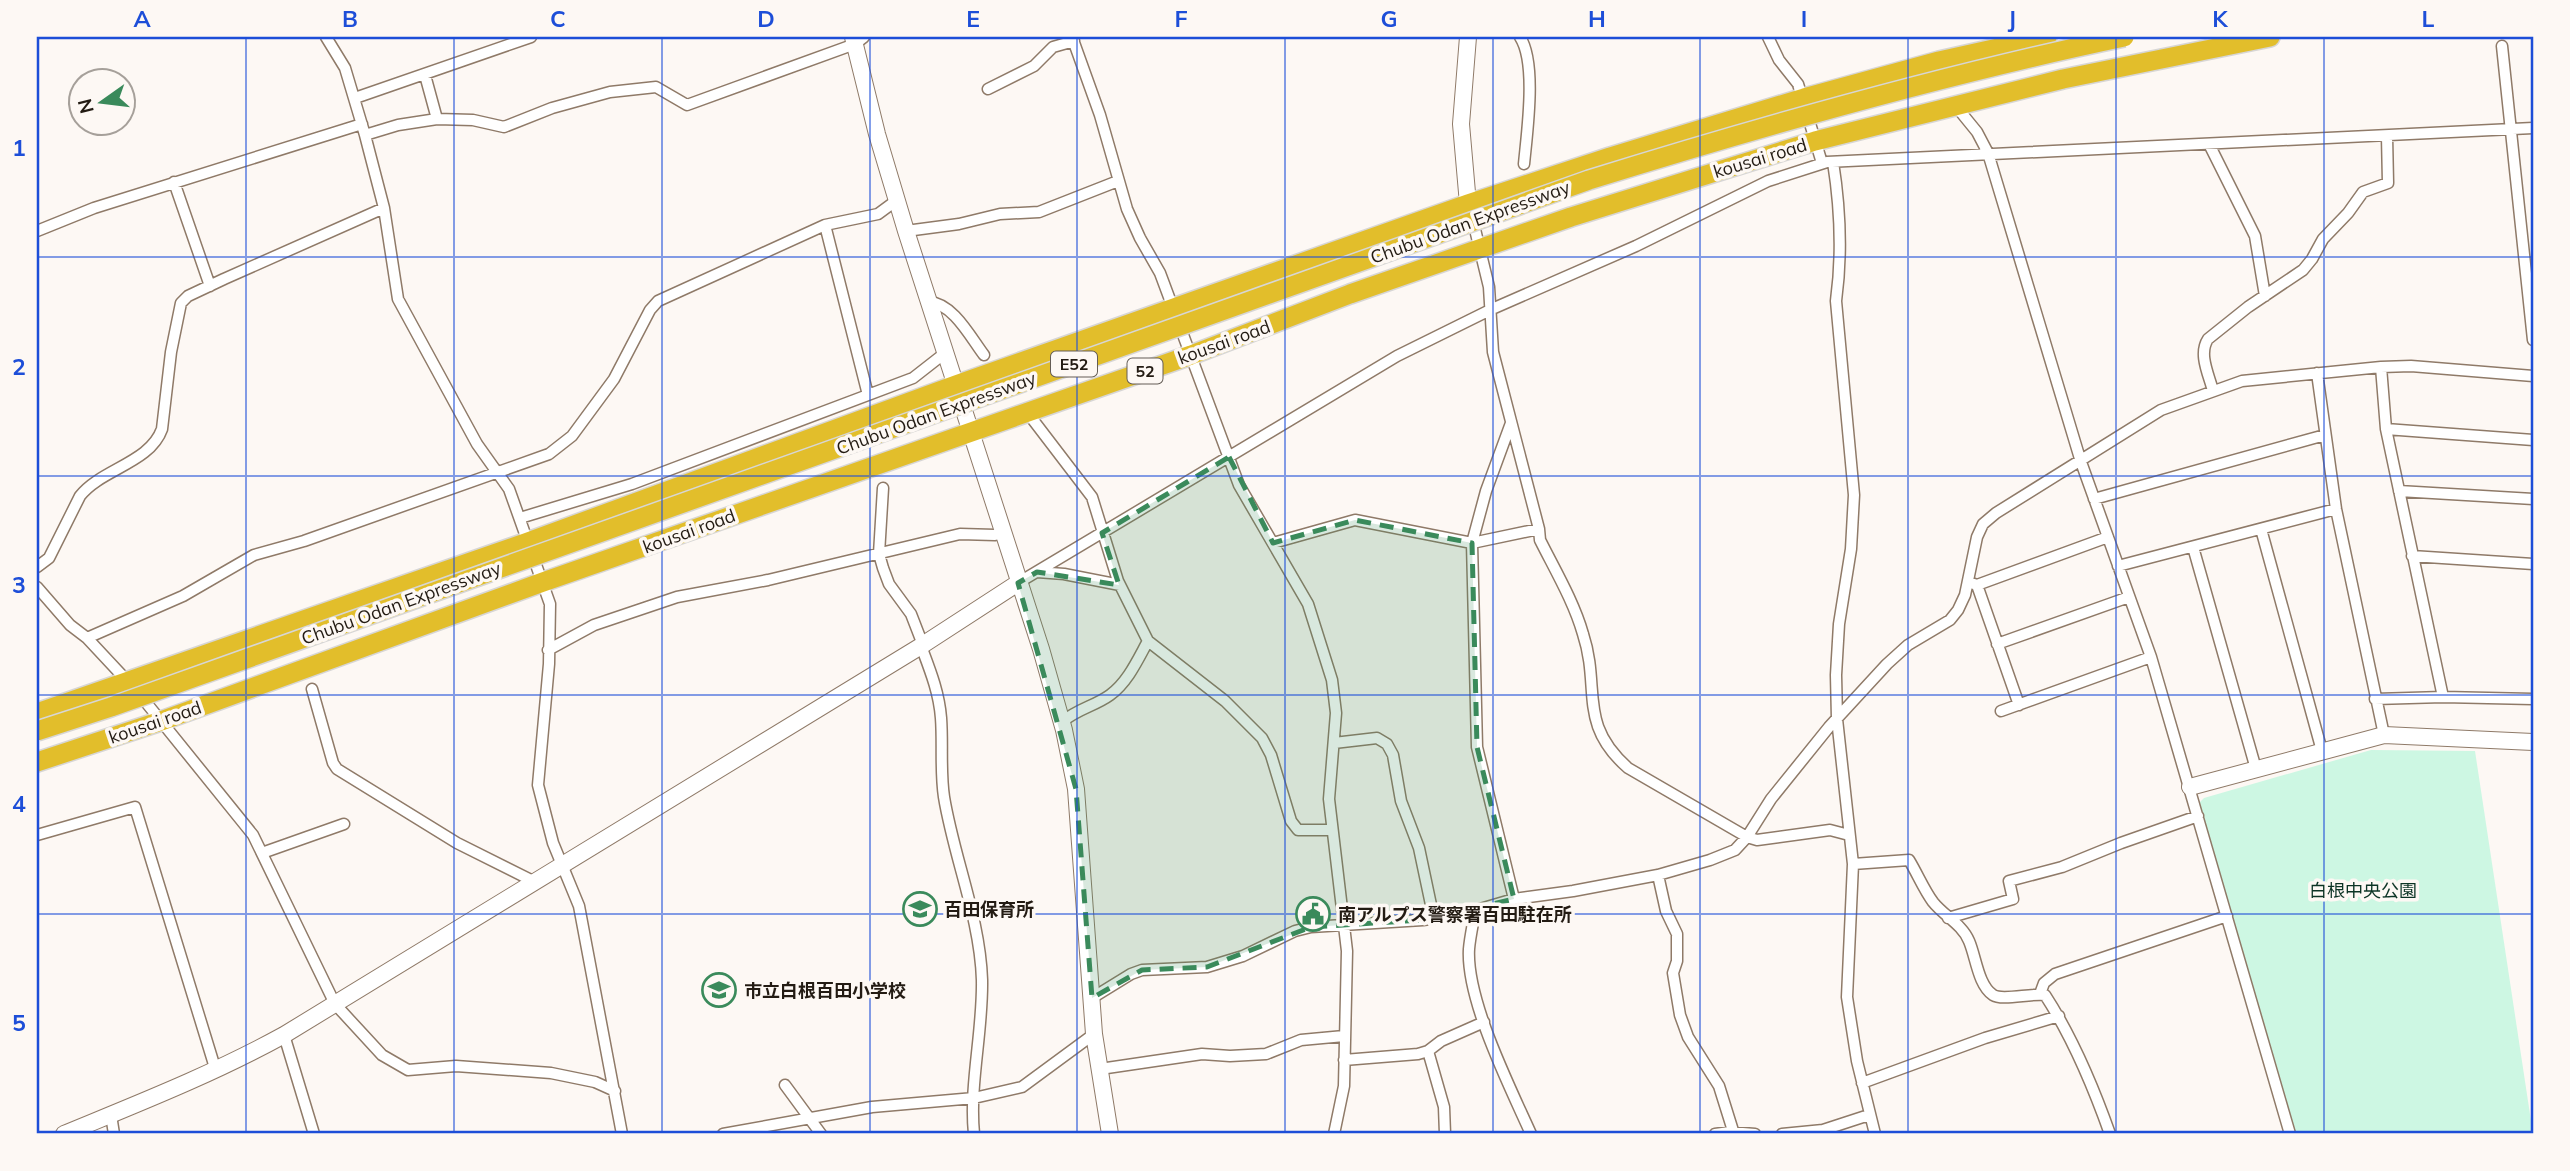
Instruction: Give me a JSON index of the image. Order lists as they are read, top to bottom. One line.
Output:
{"streets":{"highway":["kousai road","Chubu Odan Expressway","E52","52"]},"parks":["白根中央公園"],"places":{"school or university":["百田保育所","市立白根百田小学校"],"public building":["南アルプス警察署百田駐在所"]},"north":"left","grid":{"columns":["A","B","C","D","E","F","G","H","I","J","K","L"],"rows":["1","2","3","4","5"]}}
